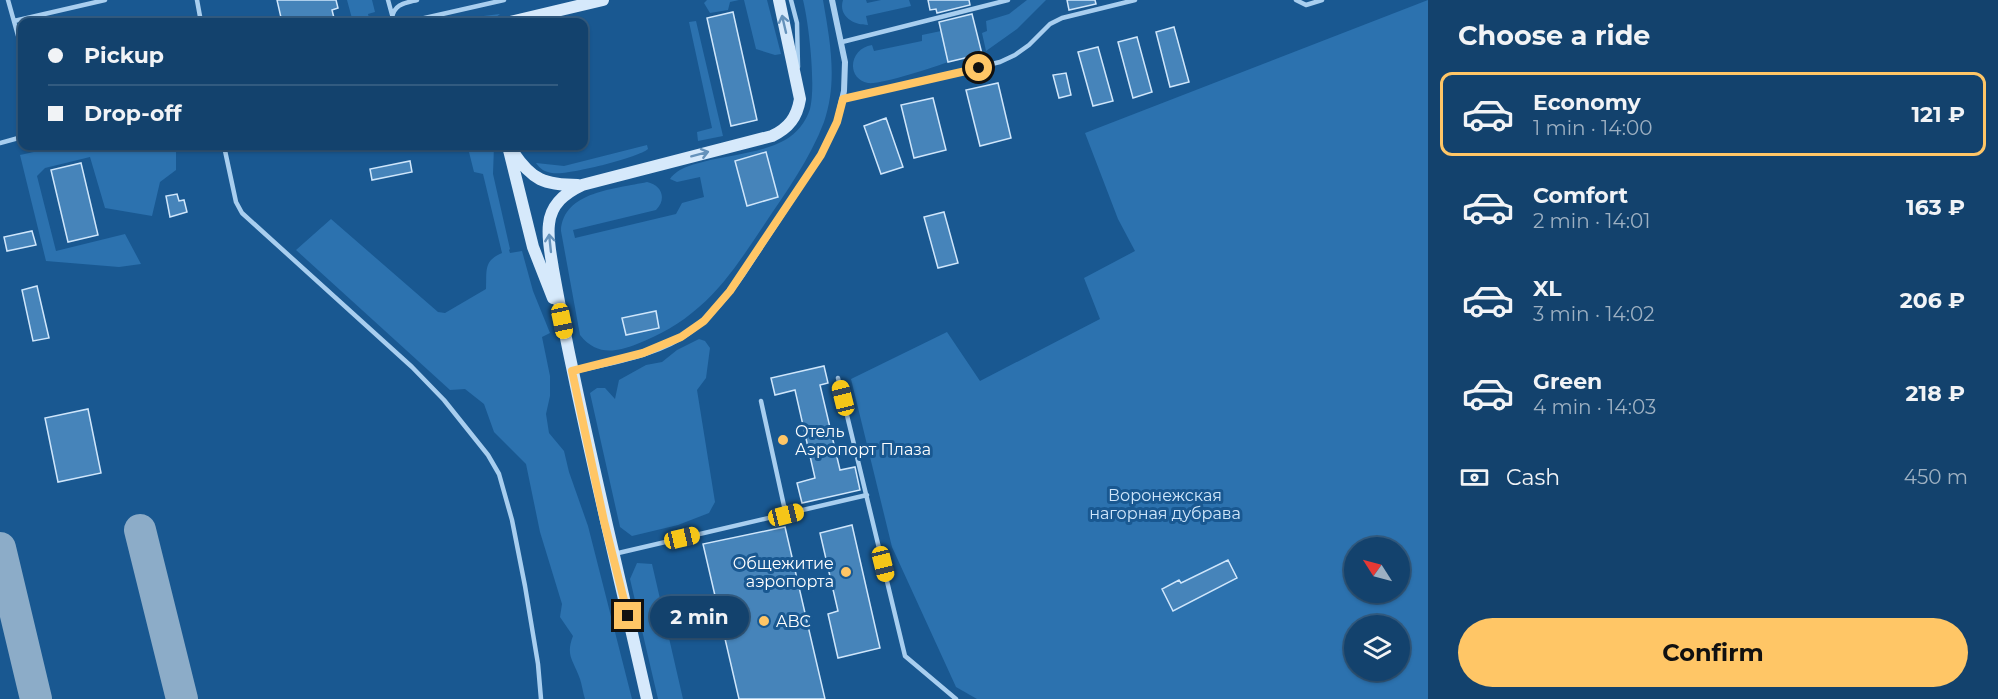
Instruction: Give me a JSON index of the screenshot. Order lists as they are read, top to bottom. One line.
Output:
{"parks":["Воронежская нагорная дубрава"],"places":["Отель Аэропорт Плаза","Общежитие аэропорта","ABC"],"north":"top left","page":{"heading":"Choose a ride","banner":["Pickup","Drop-off"],"list":[{"name":"Economy","note":"1 min · 14:00","value":"121 ₽"},{"name":"Comfort","note":"2 min · 14:01","value":"163 ₽"},{"name":"XL","note":"3 min · 14:02","value":"206 ₽"},{"name":"Green","note":"4 min · 14:03","value":"218 ₽"}],"pay":["Cash","450 m"],"bubble":"2 min","buttons":"Confirm"}}
